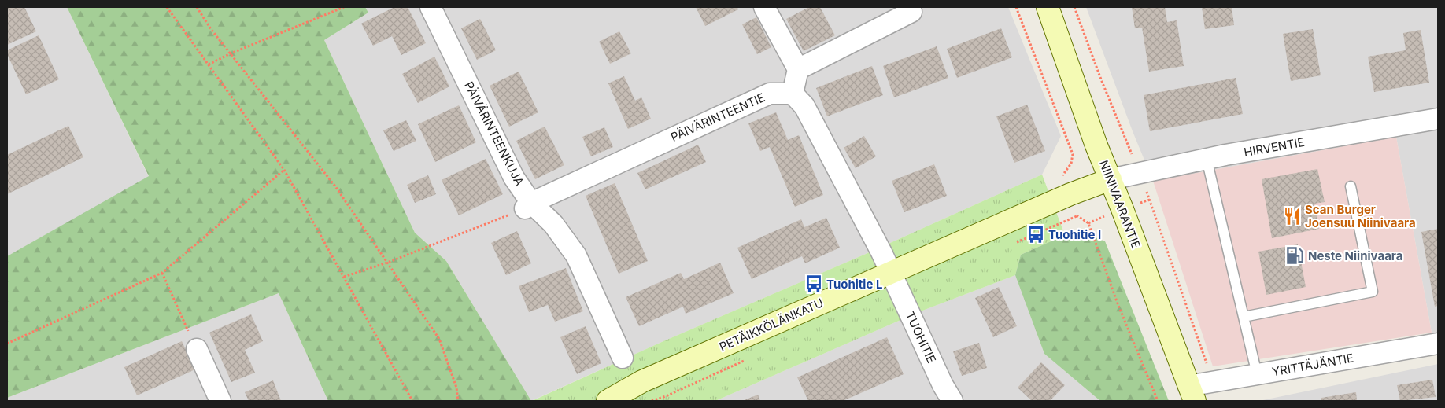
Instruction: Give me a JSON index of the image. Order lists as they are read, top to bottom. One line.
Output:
{"streets":{"street":["PÄIVÄRINTEENTIE","PÄIVÄRINTEENKUJA","HIRVENTIE","NIINIVAARANTIE","PETÄIKKÖLÄNKATU","TUOHITIE","YRITTÄJÄNTIE"]},"crossings":[["PÄIVÄRINTEENTIE","PÄIVÄRINTEENKUJA"],["HIRVENTIE","NIINIVAARANTIE"],["HIRVENTIE","PETÄIKKÖLÄNKATU"],["NIINIVAARANTIE","PETÄIKKÖLÄNKATU"],["NIINIVAARANTIE","YRITTÄJÄNTIE"],["PETÄIKKÖLÄNKATU","TUOHITIE"]],"places":{"restaurant":["Scan Burger Joensuu Niinivaara"],"bus stop":["Tuohitie I","Tuohitie L"],"fuel station":["Neste Niinivaara"]}}
